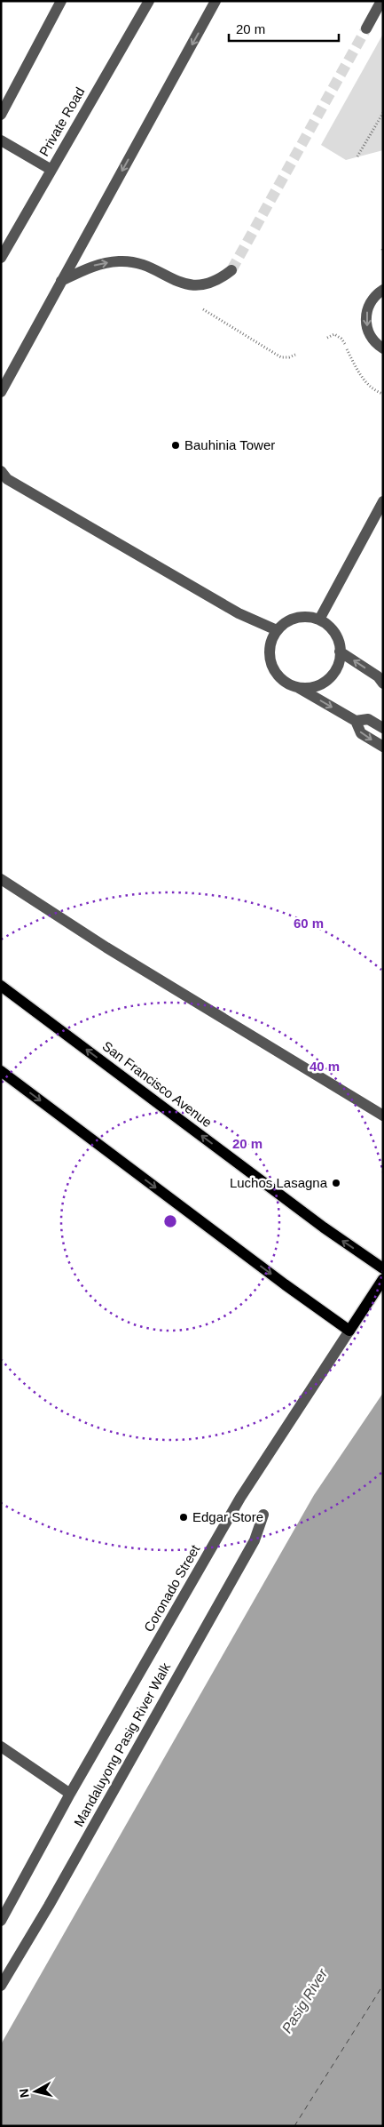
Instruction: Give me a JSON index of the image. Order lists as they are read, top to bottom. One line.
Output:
{"streets":{"main road":["San Francisco Avenue","Coronado Street"],"street":["Private Road","Mandaluyong Pasig River Walk"]},"water":["Pasig River"],"places":["Bauhinia Tower","Luchos Lasagna","Edgar Store"],"scale_bar":"20 m","north":"left","rings":["60 m","40 m","20 m"]}
